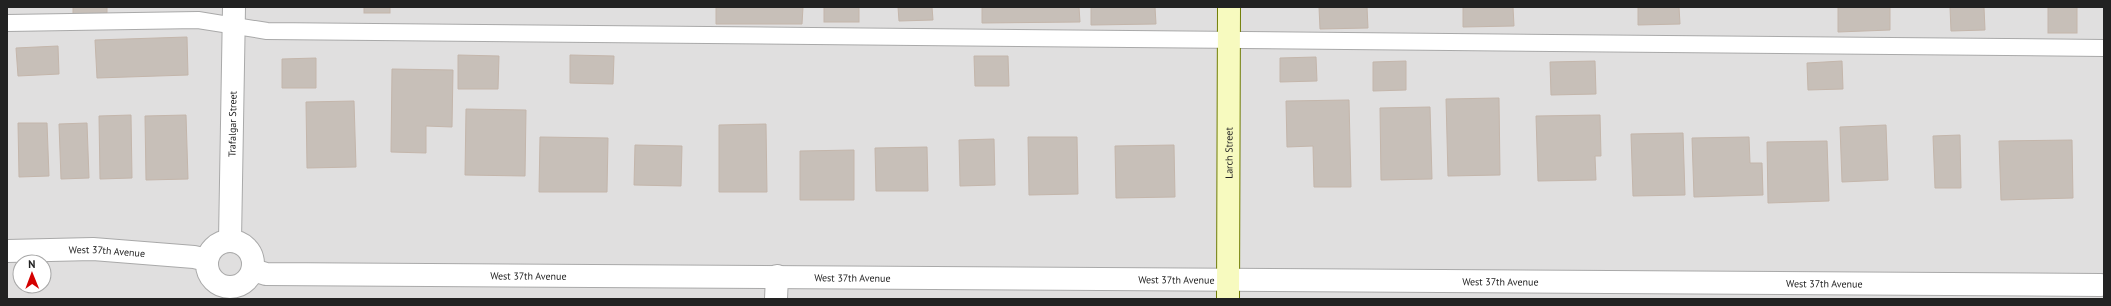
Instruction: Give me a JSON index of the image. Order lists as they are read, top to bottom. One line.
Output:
{"streets":{"street":["Trafalgar Street","Larch Street","West 37th Avenue"]},"crossings":[["Trafalgar Street","West 37th Avenue"],["Larch Street","West 37th Avenue"]],"north":"top"}
